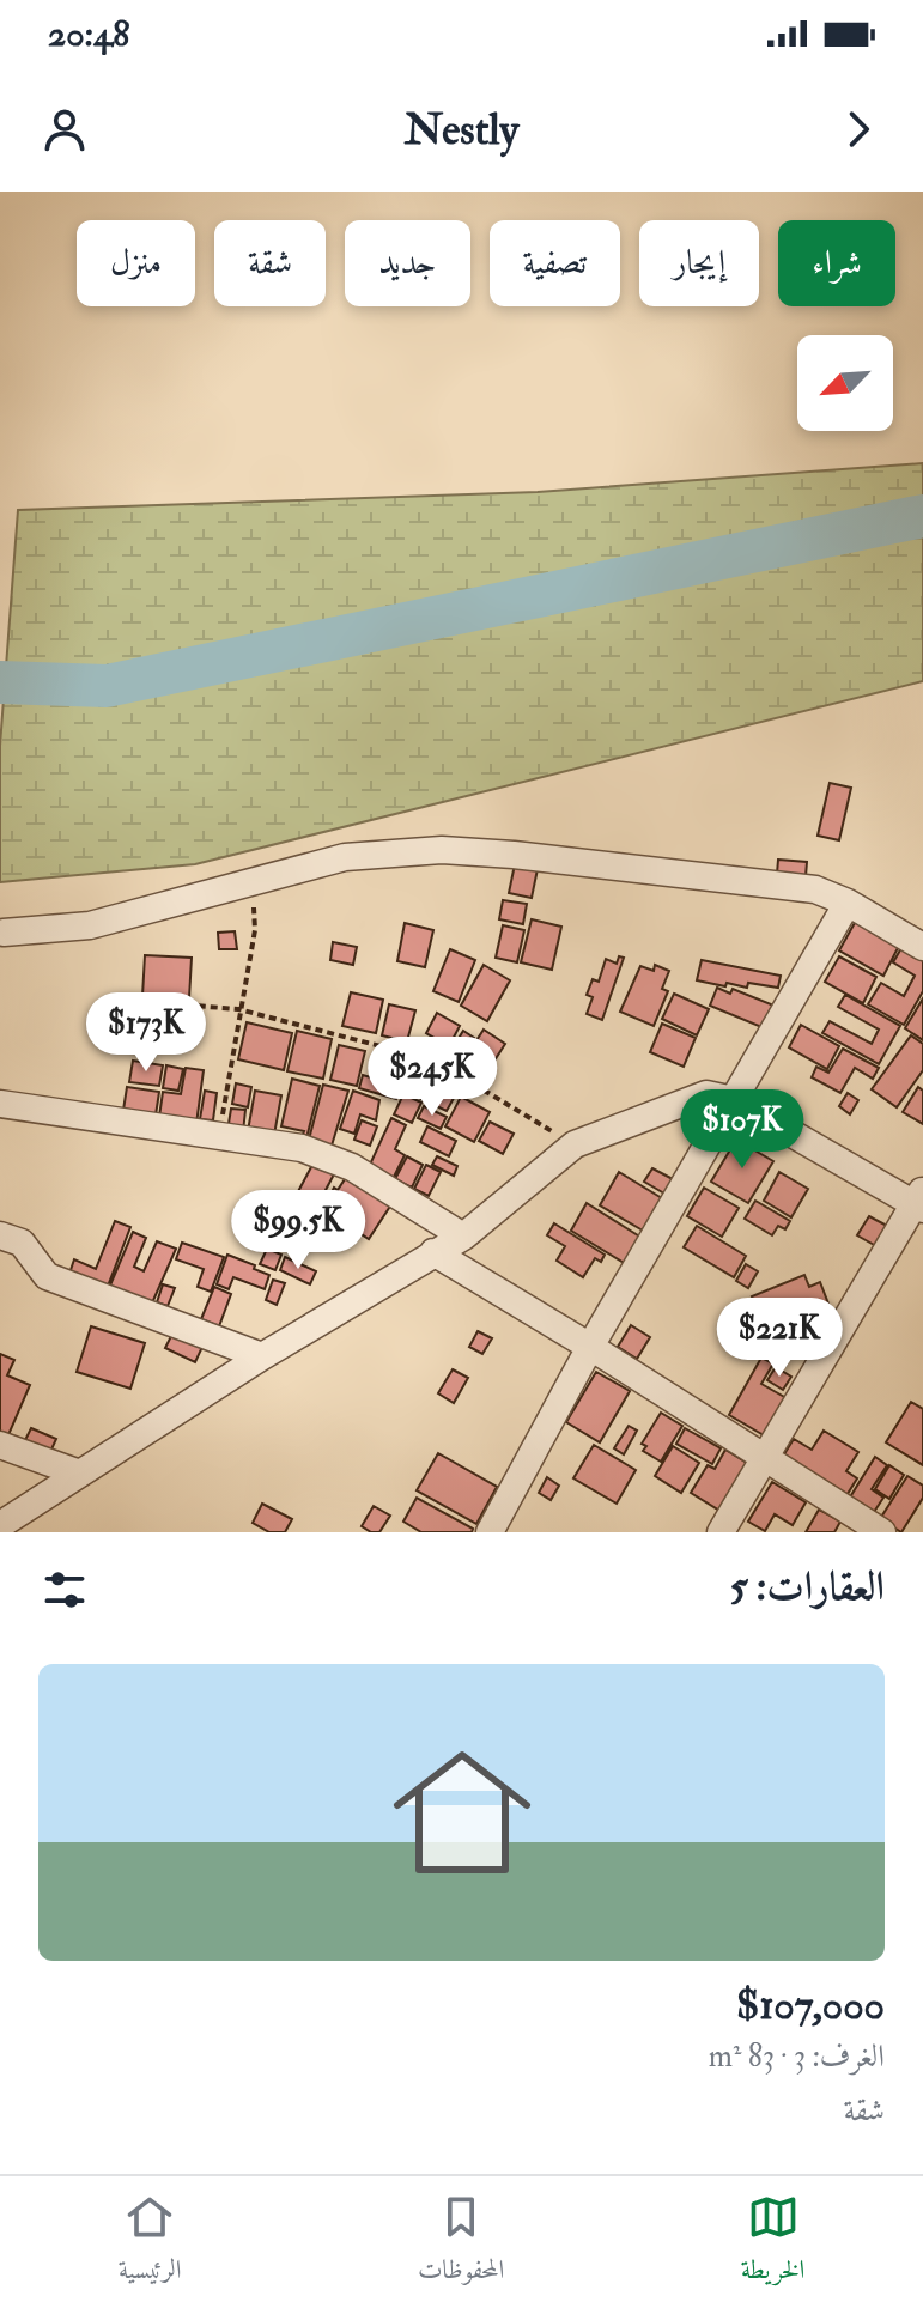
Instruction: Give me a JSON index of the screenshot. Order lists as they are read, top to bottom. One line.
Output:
{"north":"bottom left","page":{"status":"20:48","header":"Nestly","chip":["شراء","إيجار","تصفية","جديد","شقة","منزل"],"price":["$173K","$245K","$107K","$99.5K","$221K"],"heading":"العقارات: 5","list":[{"name":"$107,000","note":"الغرف: 3 · 83 m² · شقة"}],"tabs":["الخريطة","المحفوظات","الرئيسية"]}}
